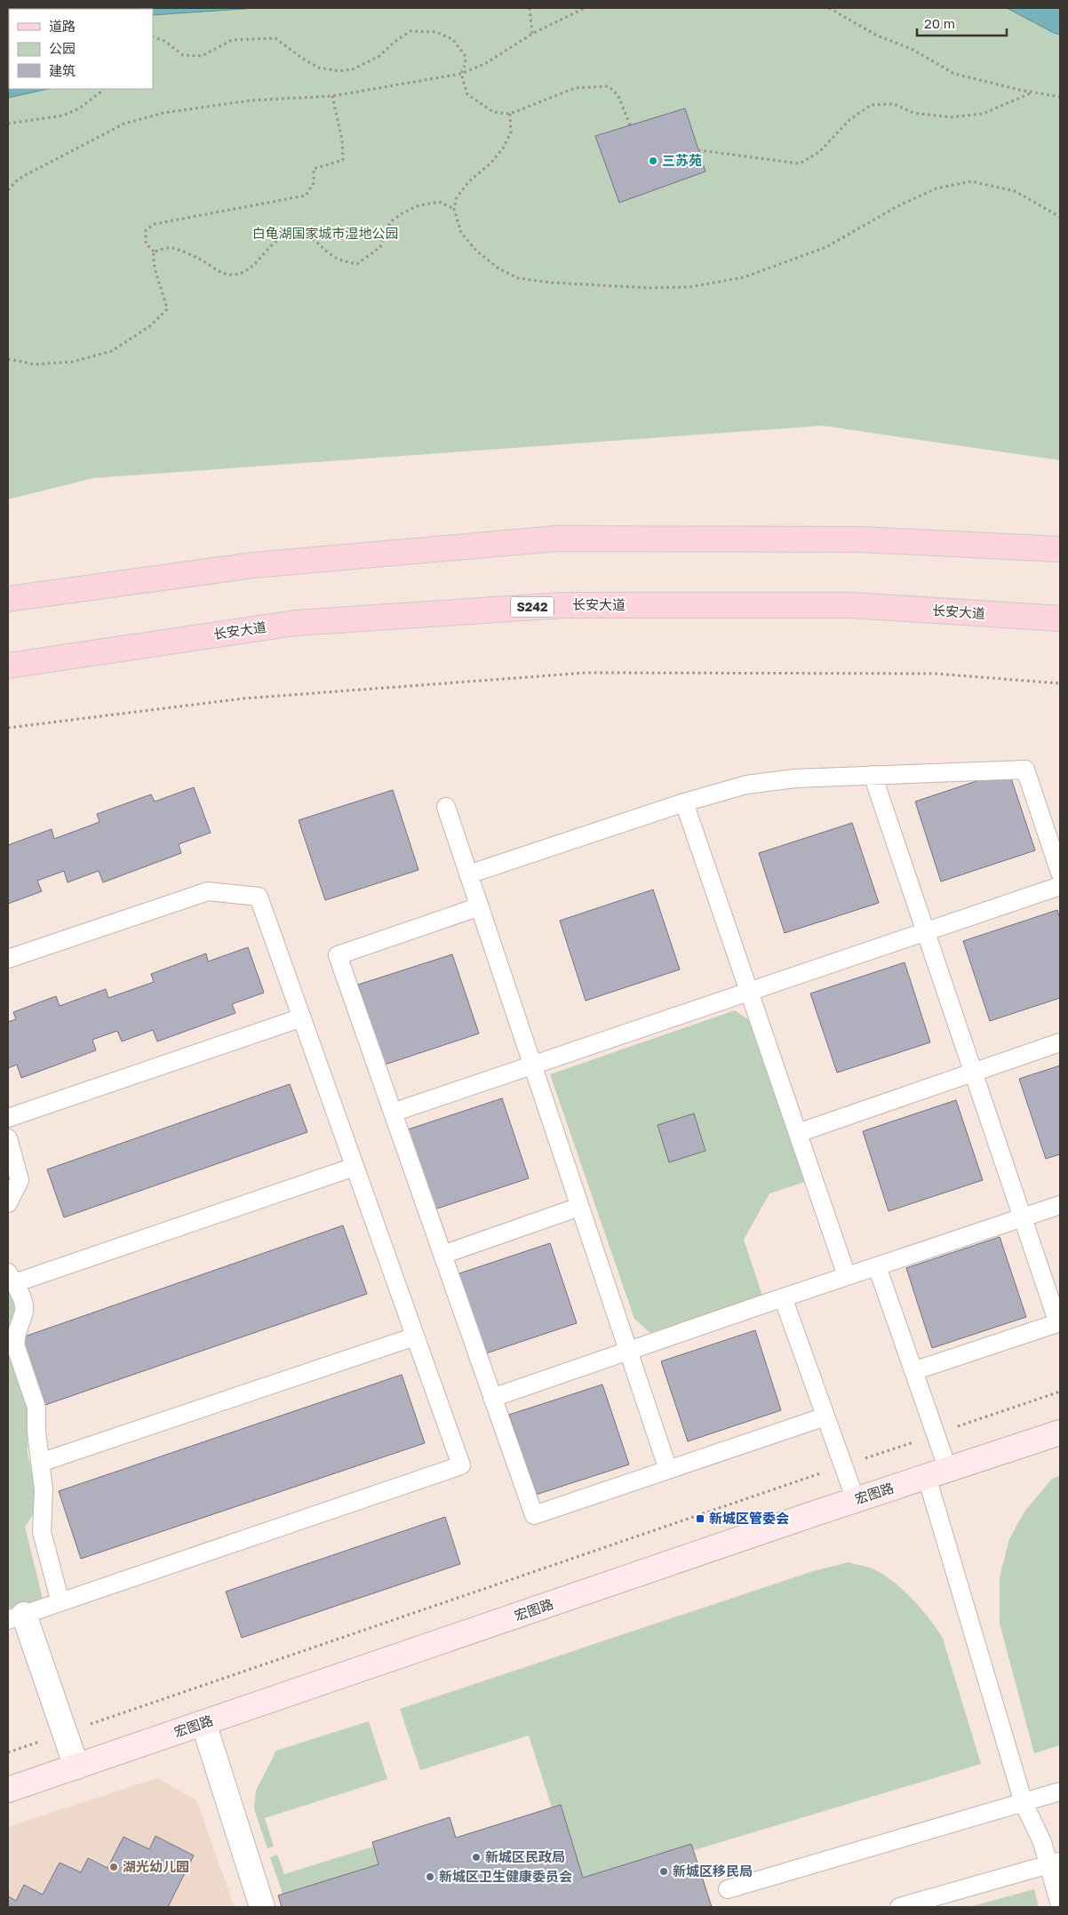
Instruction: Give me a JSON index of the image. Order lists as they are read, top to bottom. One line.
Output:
{"streets":{"main road":["长安大道","S242"],"street":["宏图路"]},"parks":["白龟湖国家城市湿地公园"],"places":{"other":["三苏苑","新城区民政局","湖光幼儿园","新城区移民局","新城区卫生健康委员会"],"transit":["新城区管委会"]},"legend":["道路","公园","建筑"],"scale_bar":"20 m"}
